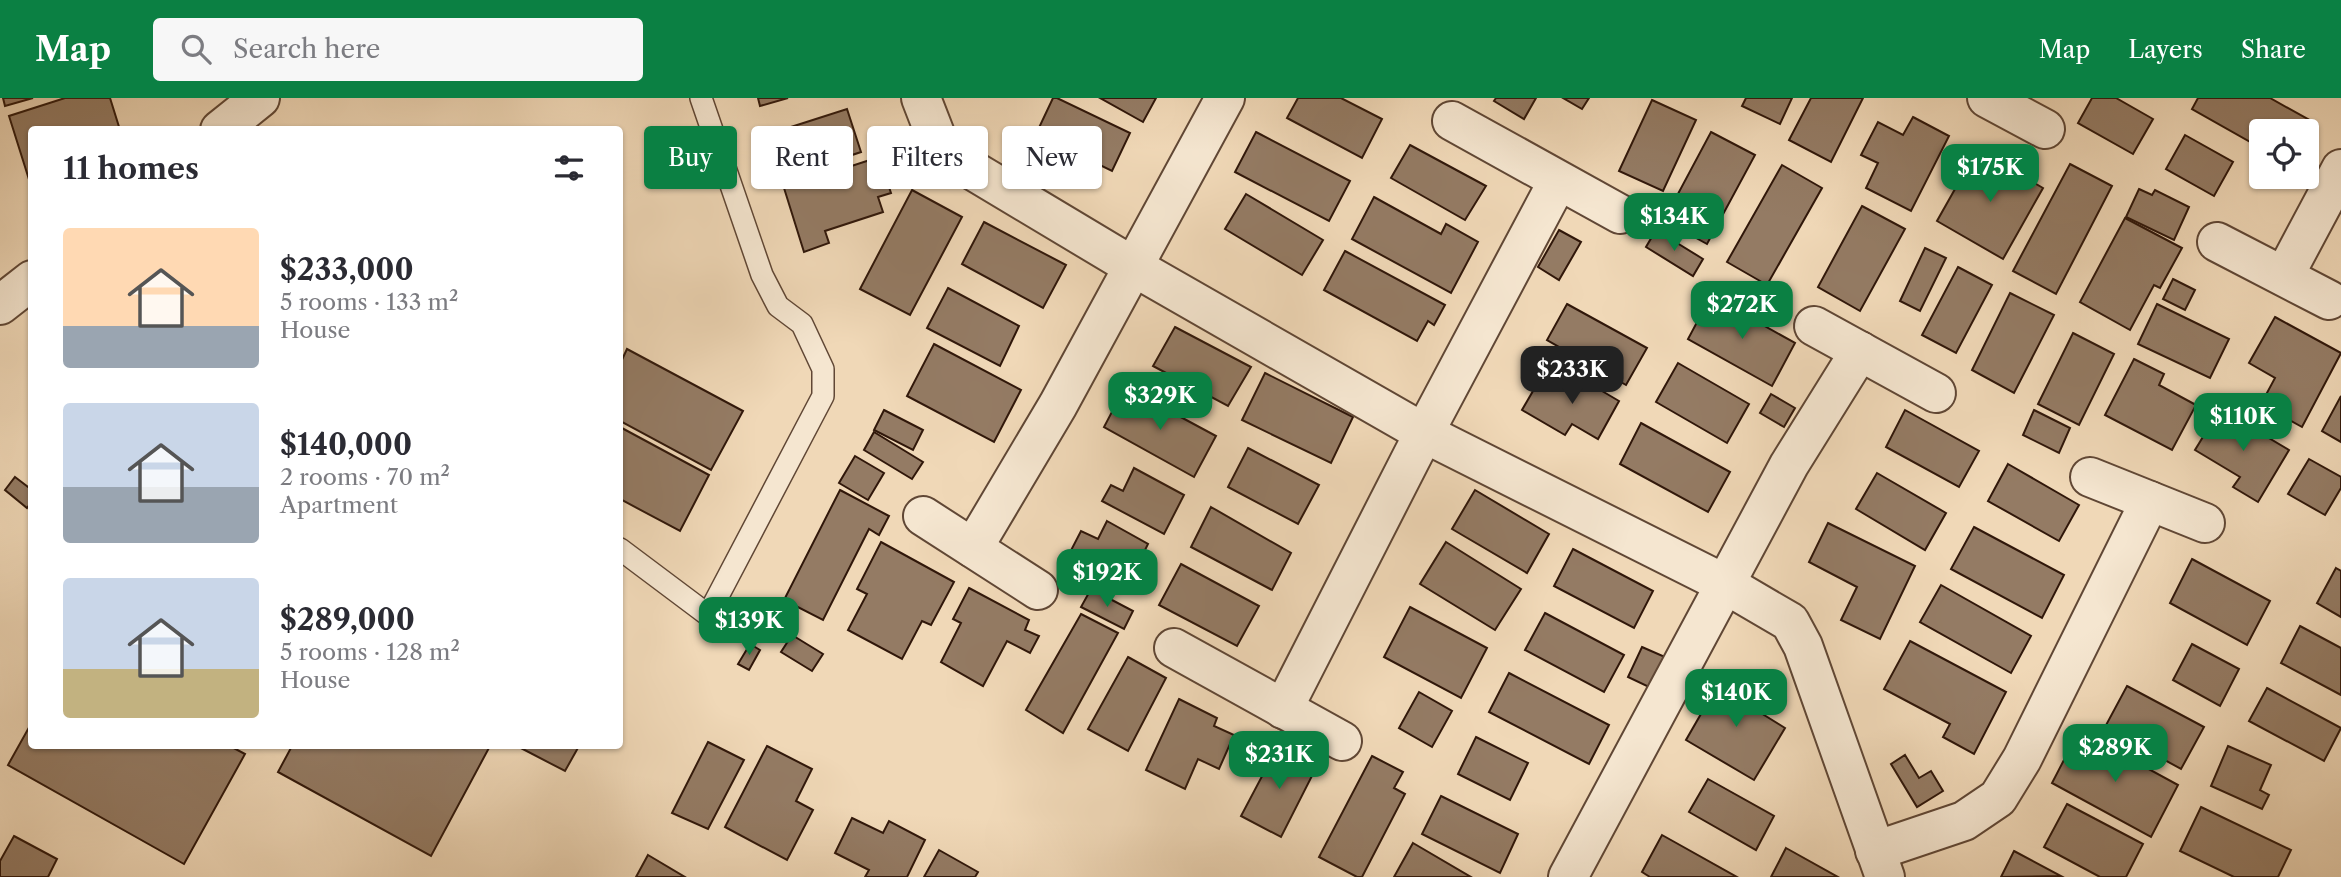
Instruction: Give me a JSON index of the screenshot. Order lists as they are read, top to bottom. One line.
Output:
{"page":{"header":"Map","search":"Search here","nav":["Map","Layers","Share"],"chip":["Buy","Rent","Filters","New"],"heading":"11 homes","price":["$175K","$134K","$272K","$233K","$329K","$110K","$192K","$139K","$140K","$289K","$231K"],"list":[{"name":"$233,000","note":"5 rooms · 133 m² · House"},{"name":"$140,000","note":"2 rooms · 70 m² · Apartment"},{"name":"$289,000","note":"5 rooms · 128 m² · House"}]}}
